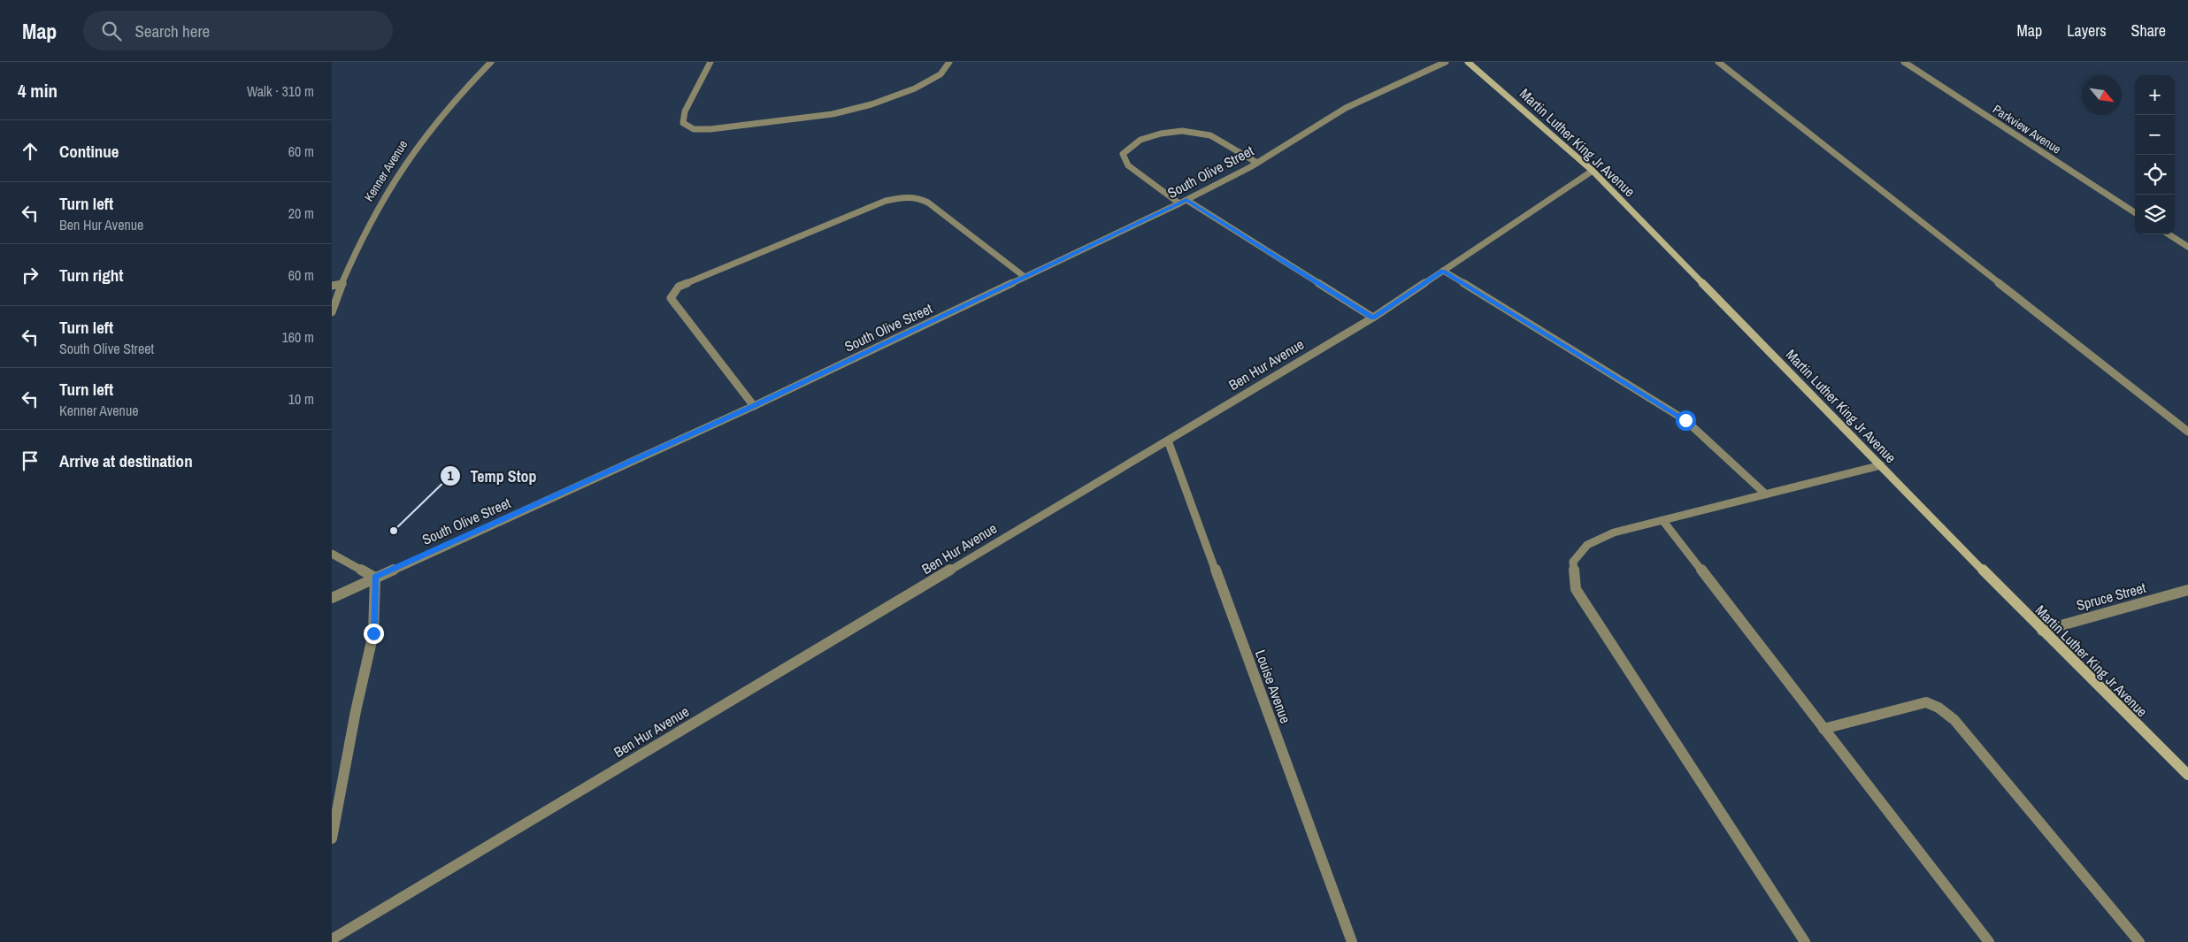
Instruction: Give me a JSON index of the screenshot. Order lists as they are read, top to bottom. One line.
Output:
{"streets":{"main road":["Martin Luther King Jr Avenue"],"street":["Parkview Avenue","Kenner Avenue","South Olive Street","Ben Hur Avenue","Spruce Street","Louise Avenue"]},"crossings":[["Martin Luther King Jr Avenue","Ben Hur Avenue"],["Martin Luther King Jr Avenue","Spruce Street"],["Ben Hur Avenue","Louise Avenue"]],"places":["Temp Stop"],"north":"bottom right","page":{"header":"Map","search":"Search here","nav":["Map","Layers","Share"],"heading":["4 min","Walk · 310 m"],"map_buttons":["+","−"],"list":[["Continue","60 m"],["Turn left","Ben Hur Avenue","20 m"],["Turn right","60 m"],["Turn left","South Olive Street","160 m"],["Turn left","Kenner Avenue","10 m"],"Arrive at destination"]}}
